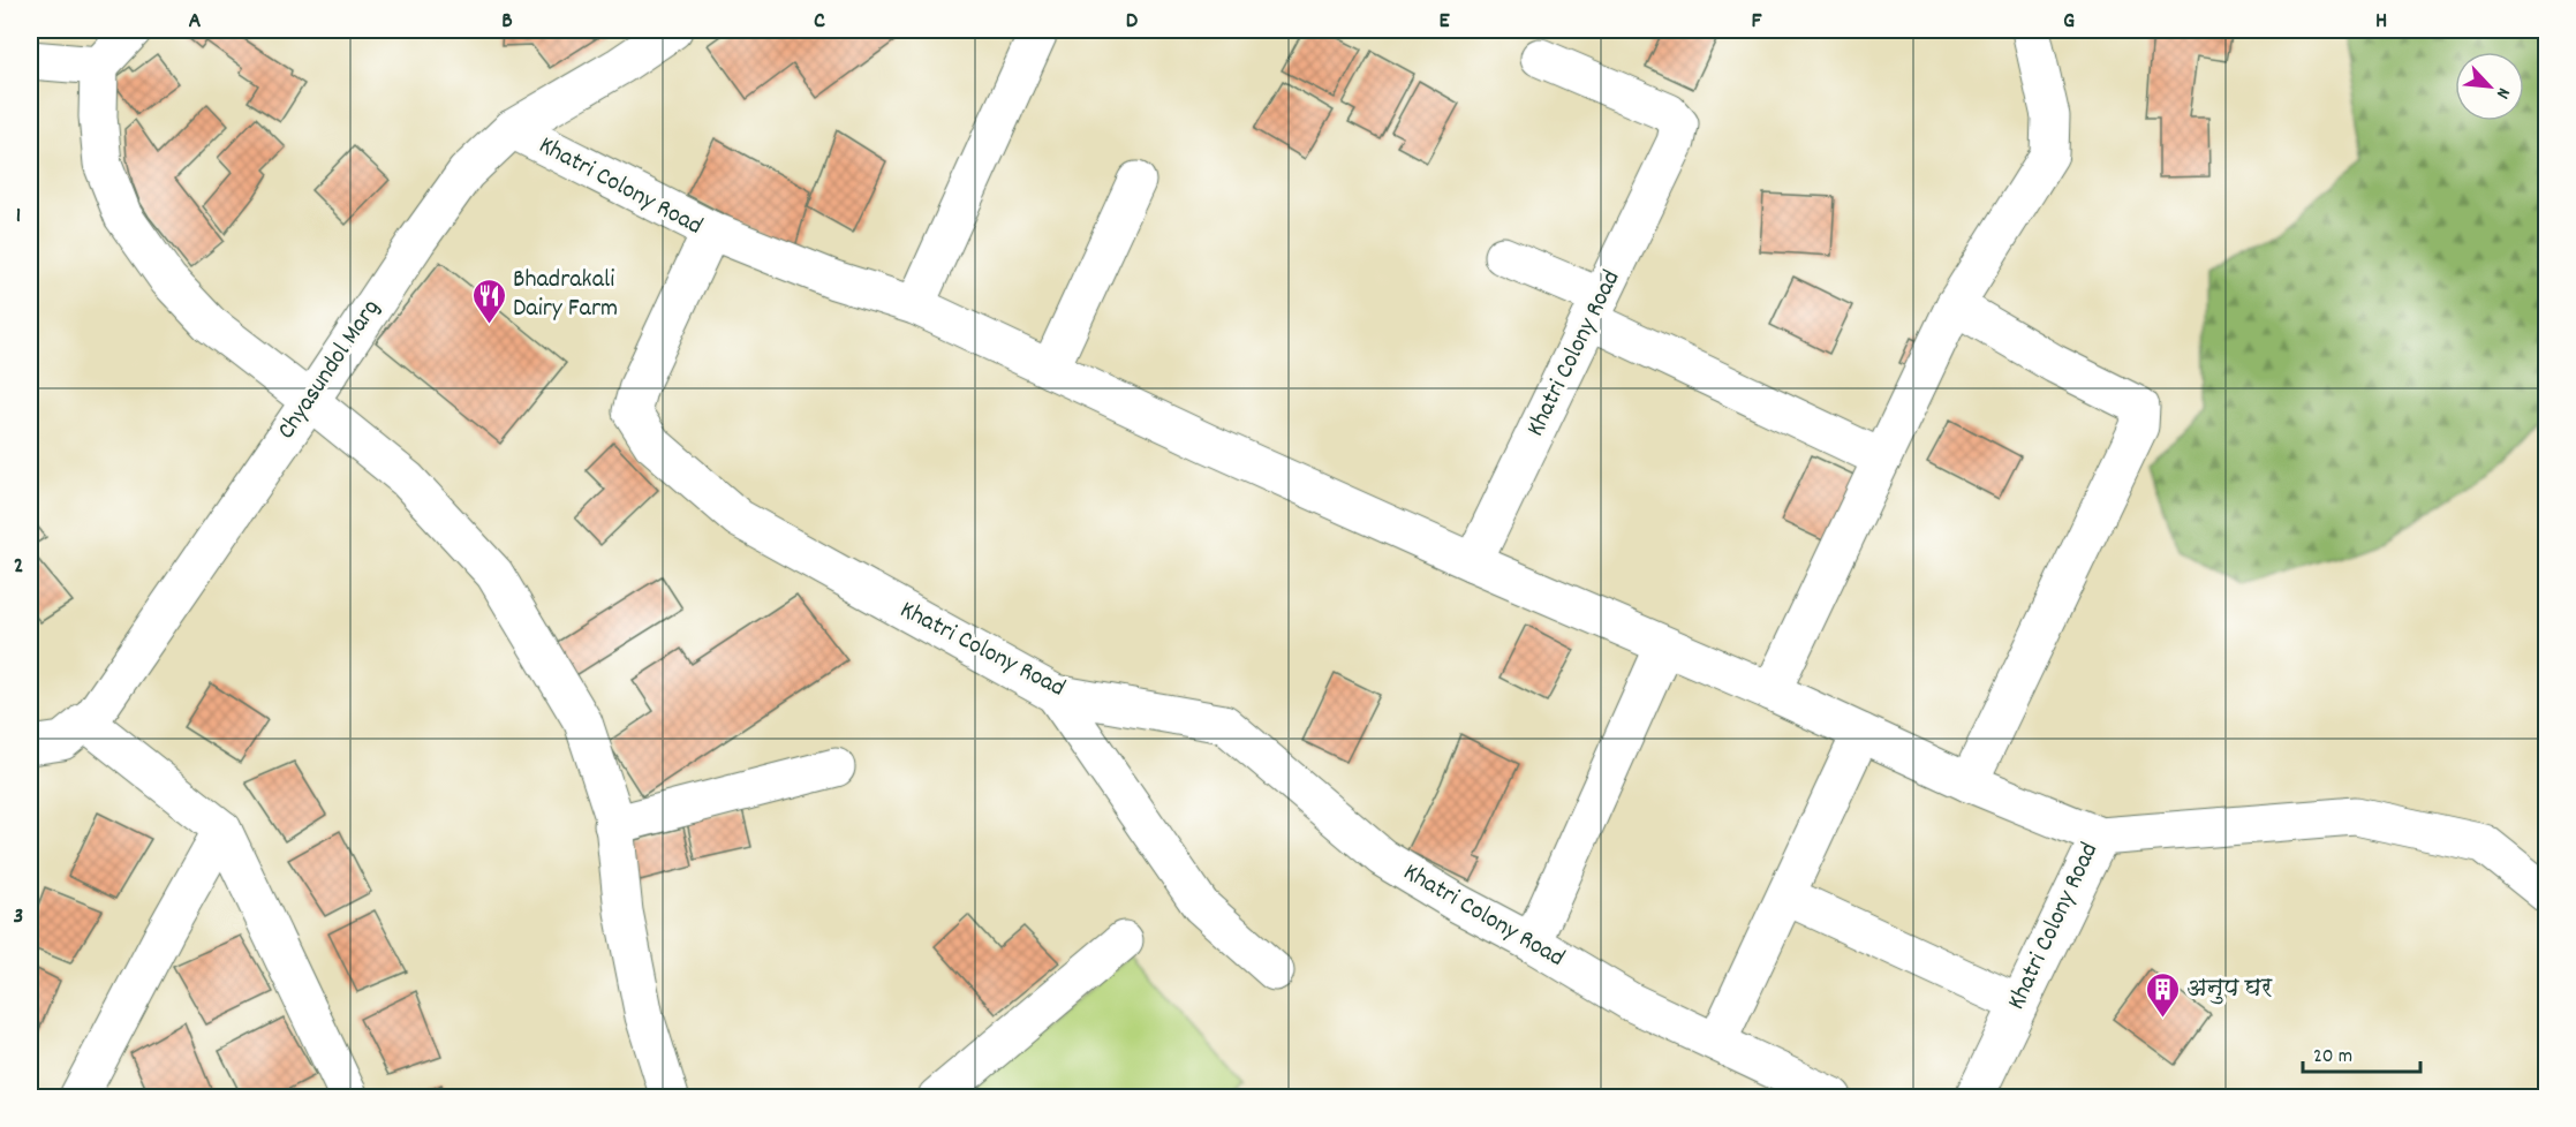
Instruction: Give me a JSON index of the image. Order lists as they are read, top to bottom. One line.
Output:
{"streets":{"street":["Khatri Colony Road","Chyasundol Marg"]},"crossings":[["Khatri Colony Road","Chyasundol Marg"]],"places":{"restaurant":["Bhadrakali Dairy Farm"],"building":["अनुप घर"]},"scale_bar":"20 m","north":"bottom right","grid":{"columns":["A","B","C","D","E","F","G","H"],"rows":["1","2","3"]}}
